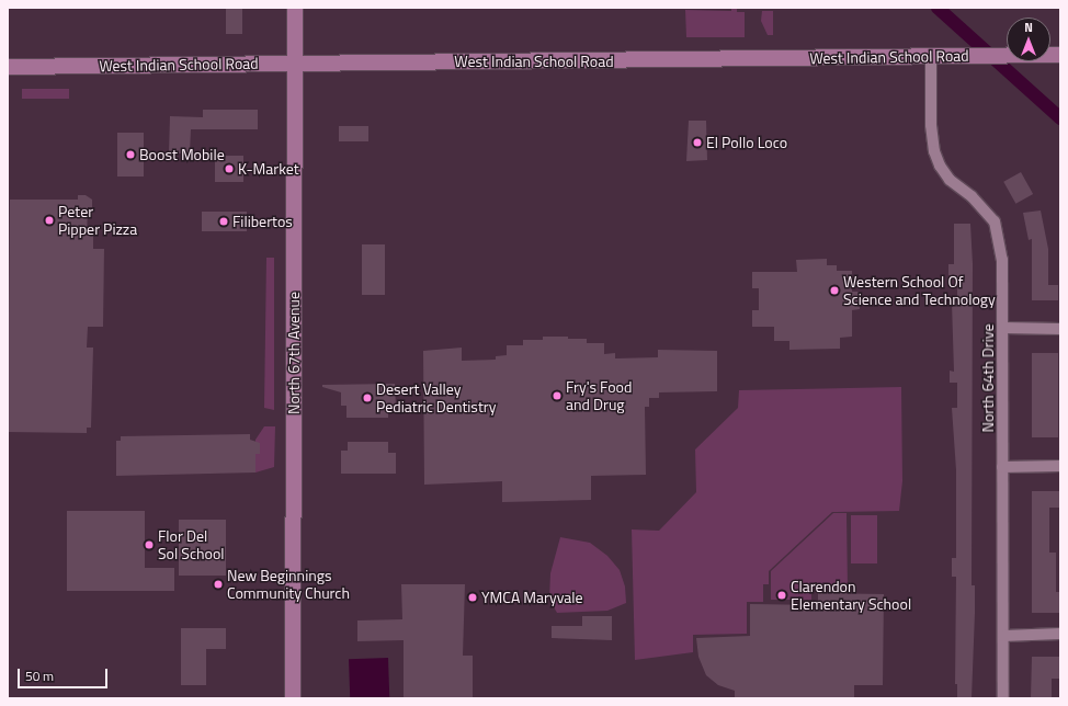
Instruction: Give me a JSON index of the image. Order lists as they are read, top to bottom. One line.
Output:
{"streets":{"main road":["West Indian School Road","North 67th Avenue"],"street":["North 64th Drive"]},"crossings":[["West Indian School Road","North 67th Avenue"],["West Indian School Road","North 64th Drive"]],"places":["El Pollo Loco","Boost Mobile","K-Market","Peter Pipper Pizza","Filibertos","Western School Of Science and Technology","Fry's Food and Drug","Desert Valley Pediatric Dentistry","Flor Del Sol School","New Beginnings Community Church","Clarendon Elementary School","YMCA Maryvale"],"scale_bar":"50 m","north":"top"}
